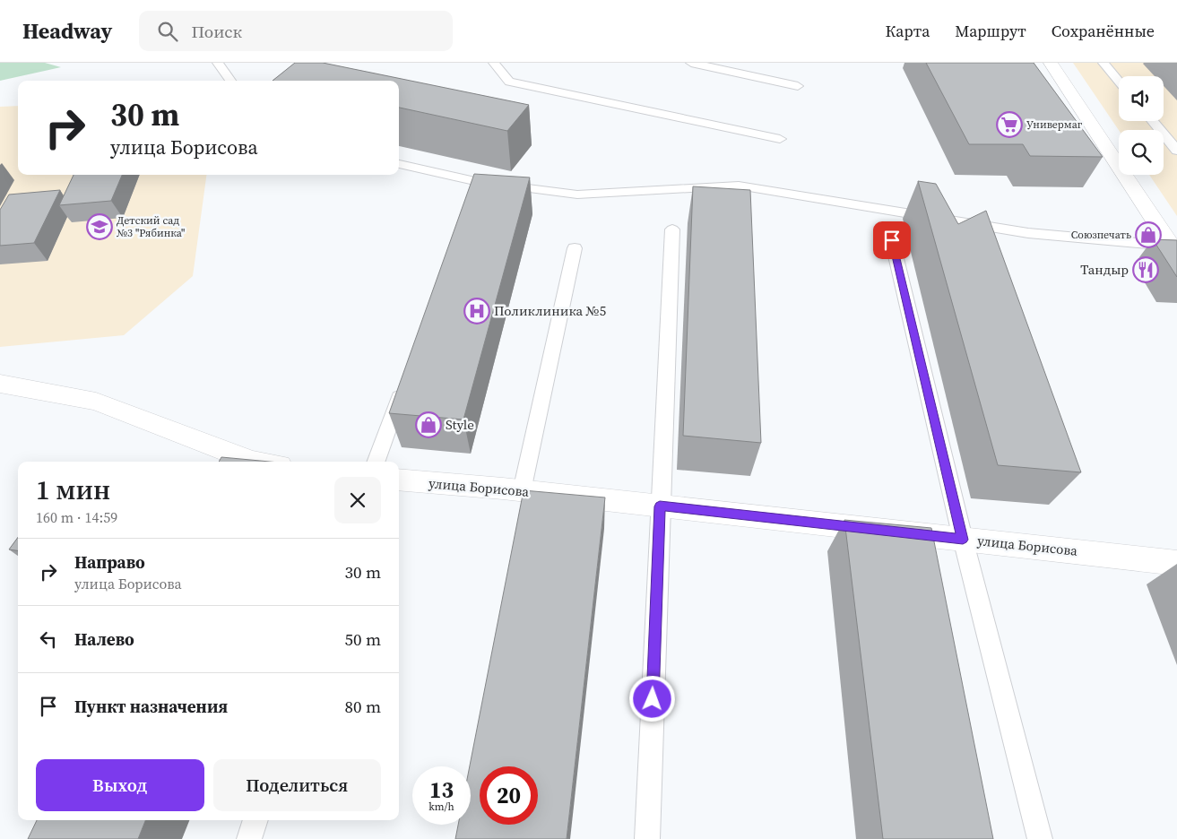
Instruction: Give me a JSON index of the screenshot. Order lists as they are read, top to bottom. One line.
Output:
{"streets":{"street":["улица Борисова"]},"places":{"supermarket":["Универмаг"],"school or university":["Детский сад №3 \"Рябинка\""],"shop":["Союзпечать","Style"],"restaurant":["Тандыр"],"hospital":["Поликлиника №5"]},"page":{"header":"Headway","search":"Поиск","nav":["Карта","Маршрут","Сохранённые"],"turn":["30 m","улица Борисова"],"heading":["1 мин","160 m · 14:59"],"list":[{"name":"Направо","note":"улица Борисова","value":"30 m"},{"name":"Налево","value":"50 m"},{"name":"Пункт назначения","value":"80 m"}],"buttons":["Выход","Поделиться"],"speed":"13 km/h","limit":"20"}}
